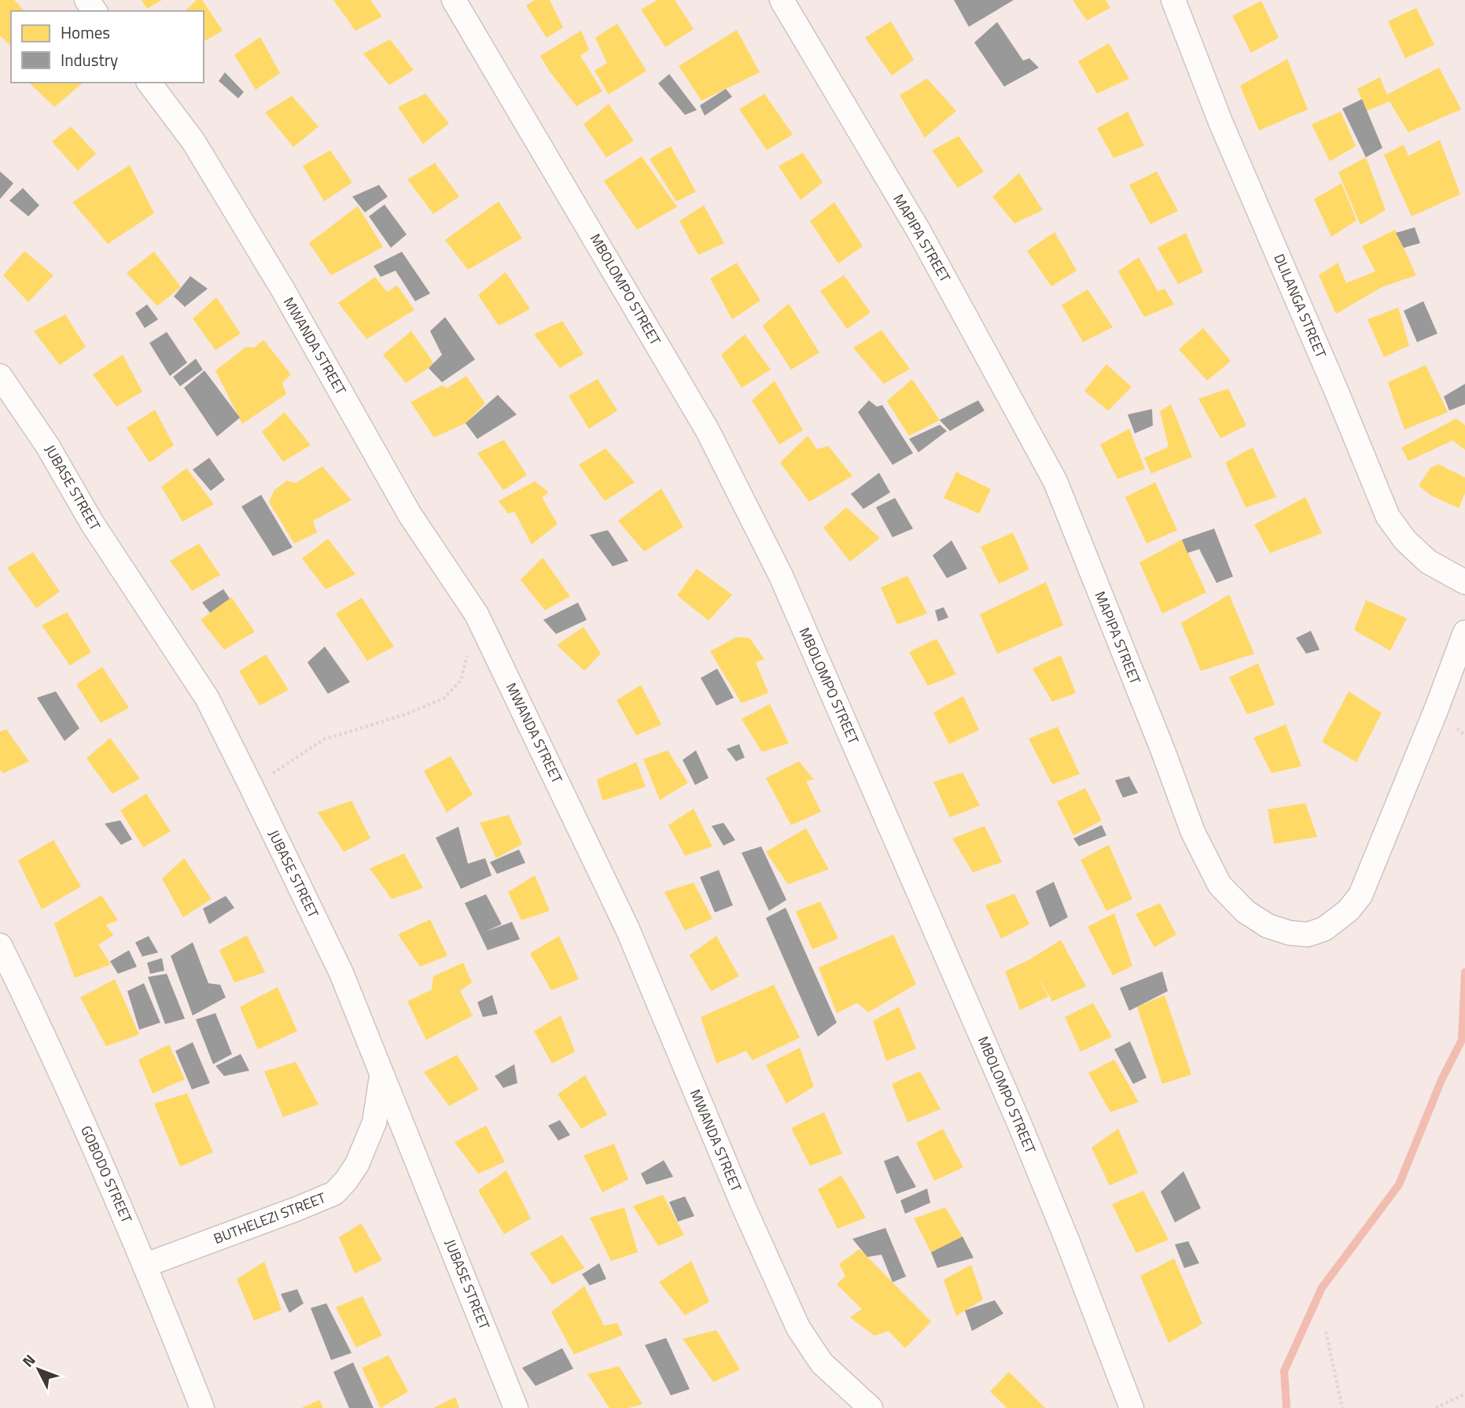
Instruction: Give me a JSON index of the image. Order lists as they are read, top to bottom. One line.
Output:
{"streets":{"street":["MAPIPA STREET","MBOLOMPO STREET","DLILANGA STREET","MWANDA STREET","JUBASE STREET","GOBODO STREET","BUTHELEZI STREET"]},"crossings":[["JUBASE STREET","BUTHELEZI STREET"],["GOBODO STREET","BUTHELEZI STREET"]],"legend":["Homes","Industry"],"north":"top left"}
